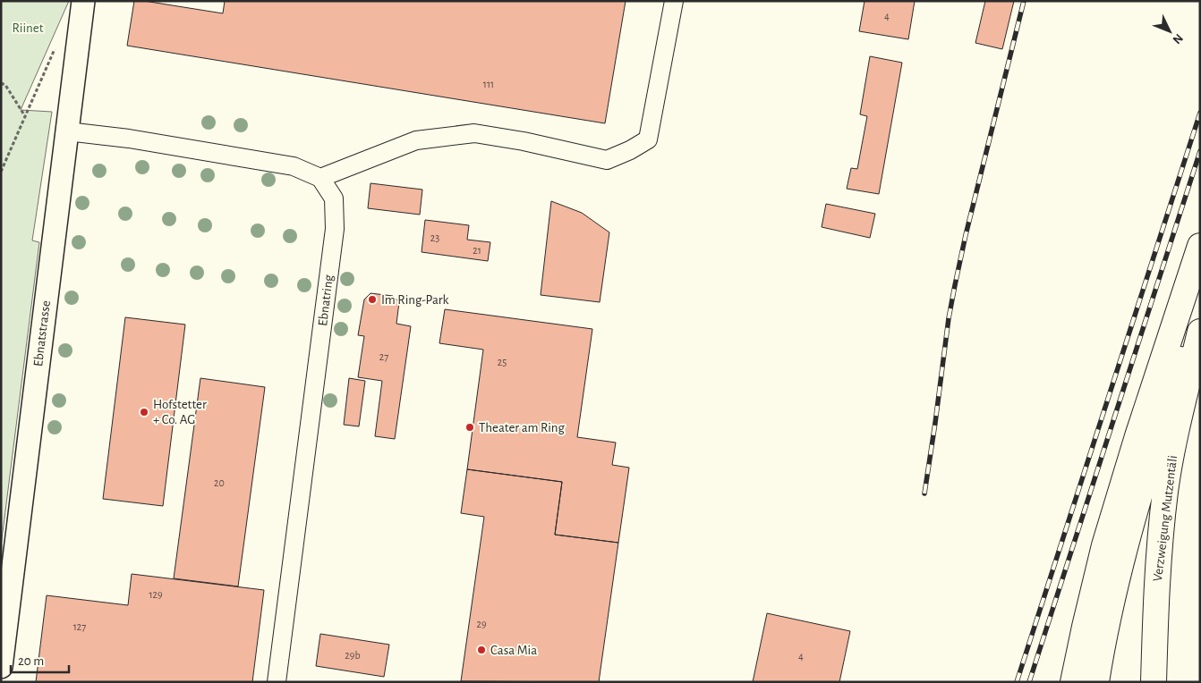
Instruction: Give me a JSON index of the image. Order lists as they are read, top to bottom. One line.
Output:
{"streets":{"highway":["Verzweigung Mutzentäli"],"street":["Ebnatring","Ebnatstrasse"]},"parks":["Riinet"],"places":["Im Ring-Park","Hofstetter + Co. AG","Theater am Ring","Casa Mia"],"house_numbers":["4","111","23","21","27","25","20","129","29","127","29b","4"],"scale_bar":"20 m","north":"bottom right"}
